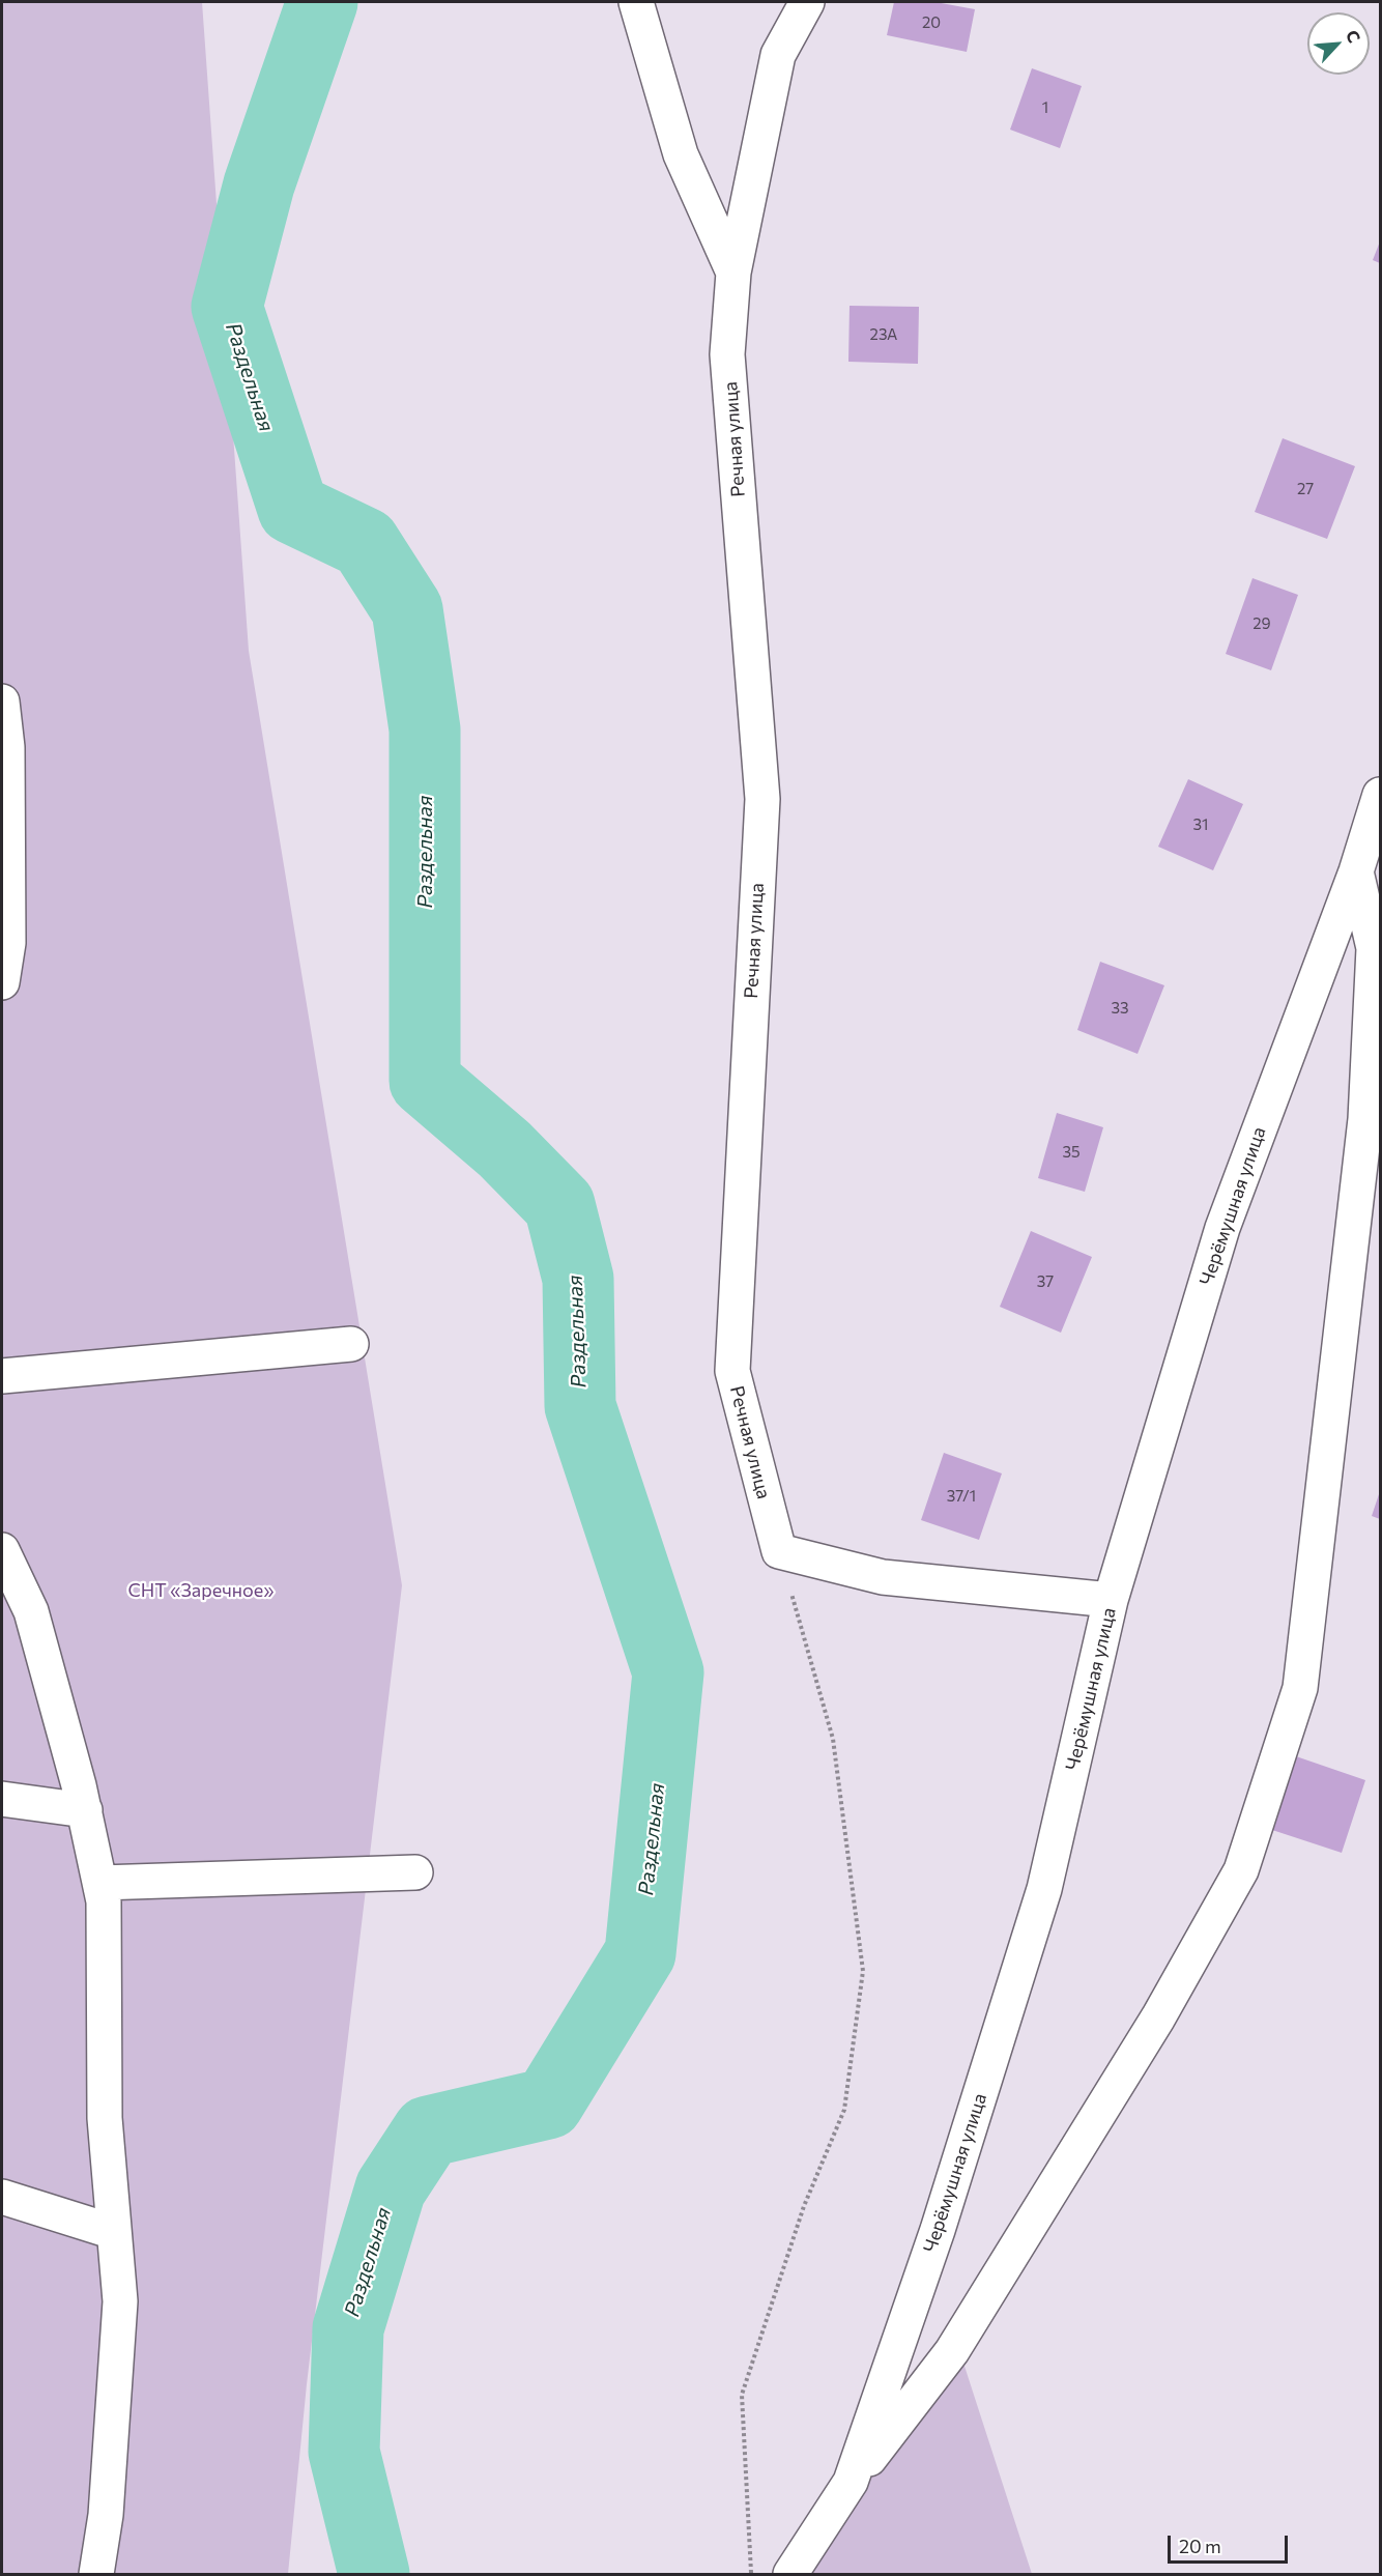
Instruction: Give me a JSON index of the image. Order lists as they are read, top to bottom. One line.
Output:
{"streets":{"street":["Речная улица","Черёмушная улица"]},"water":["Раздельная"],"parks":["СНТ «Заречное»"],"house_numbers":["20","1","23А","27","29","31","33","35","37","37/1"],"scale_bar":"20 m","north":"top right"}
